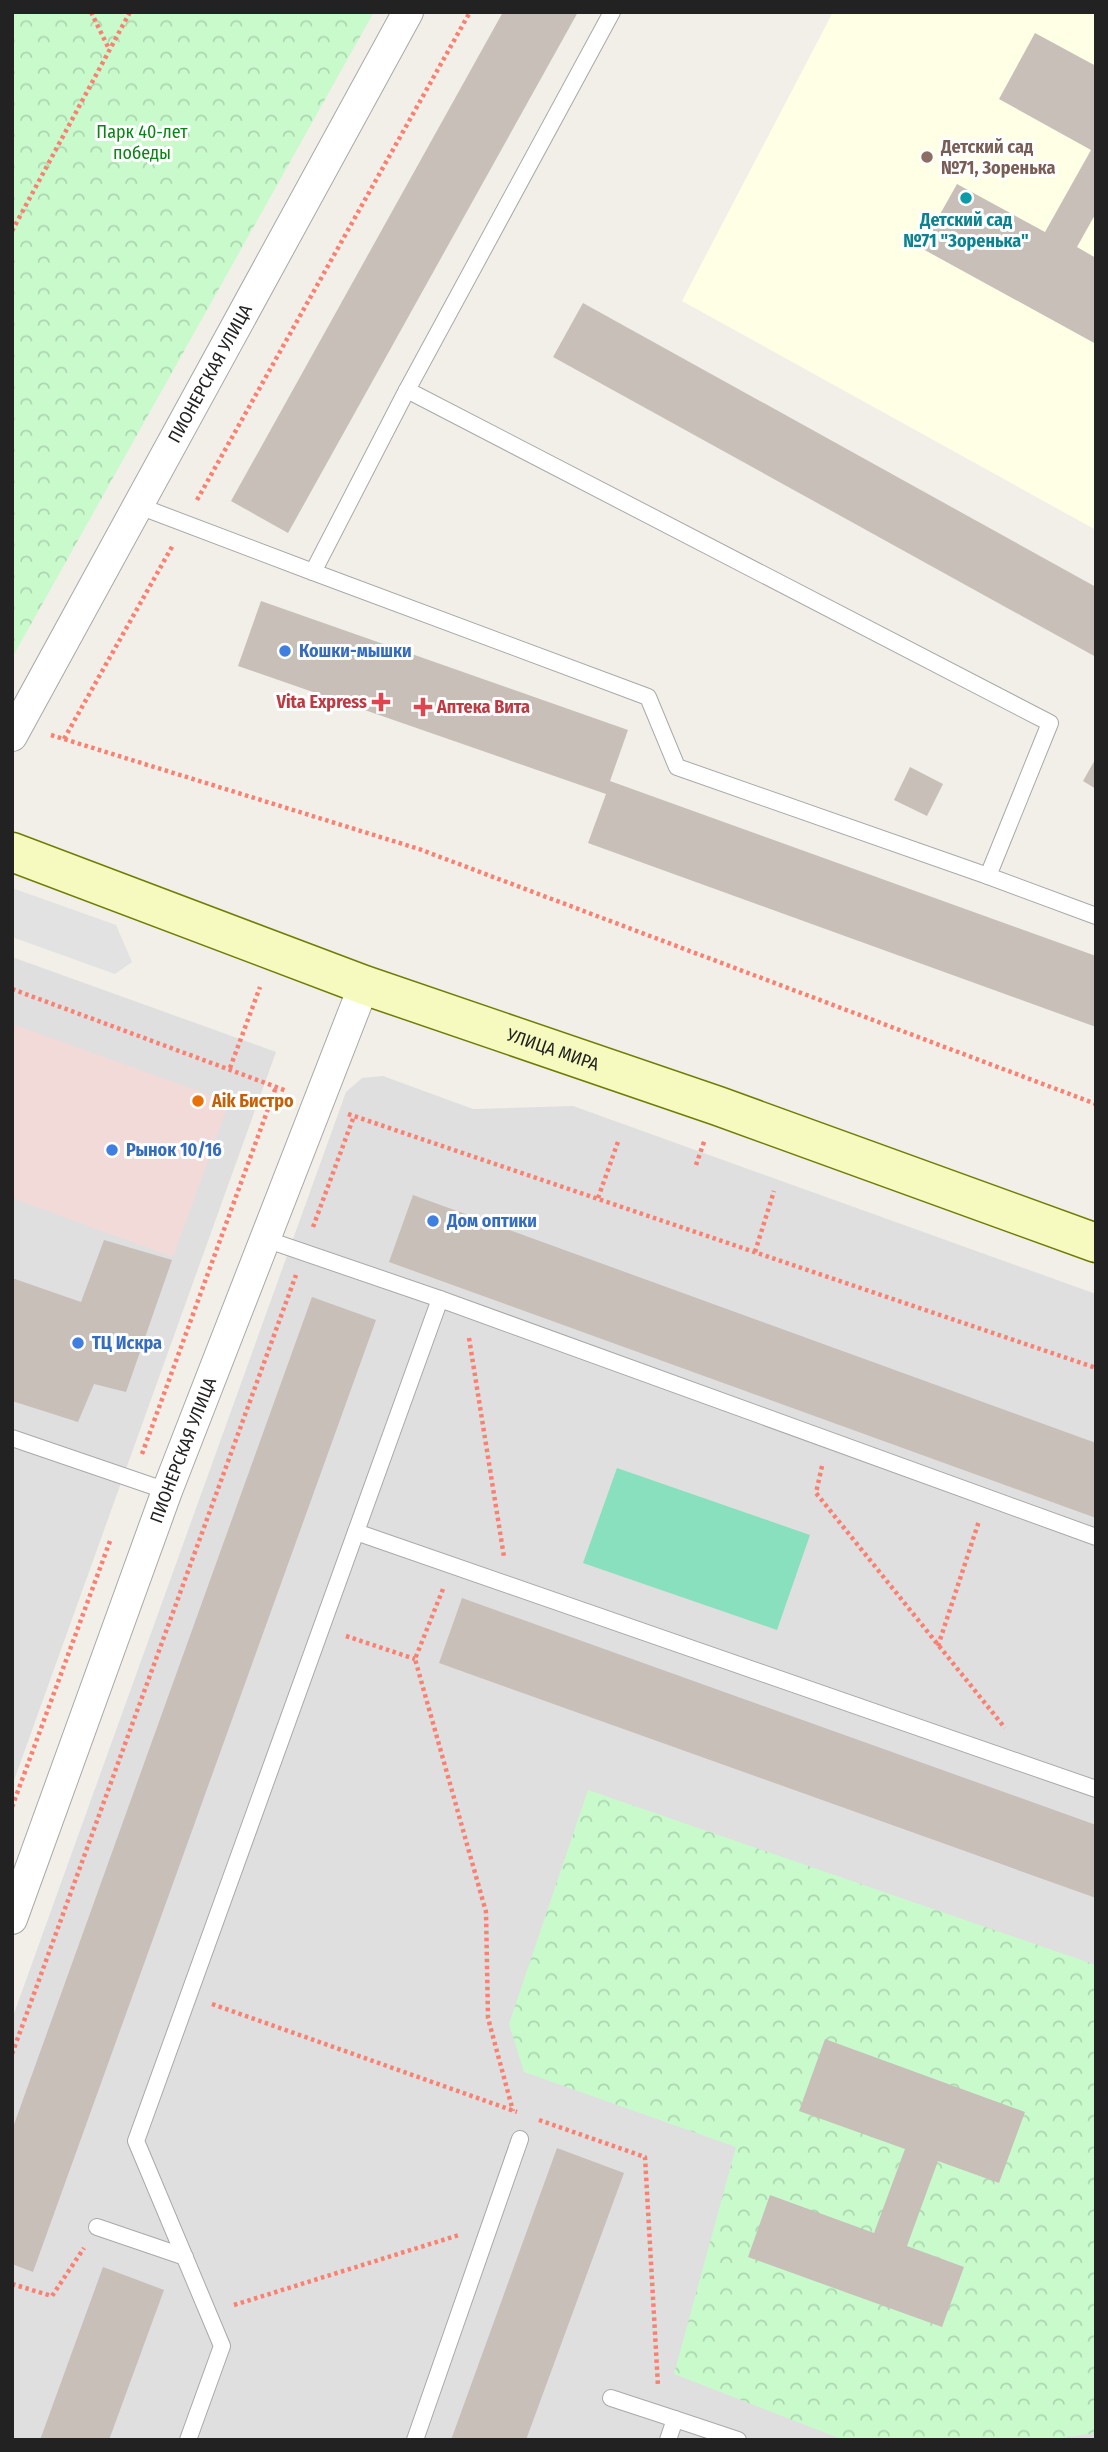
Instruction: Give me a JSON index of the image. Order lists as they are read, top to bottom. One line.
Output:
{"streets":{"street":["ПИОНЕРСКАЯ УЛИЦА","УЛИЦА МИРА"]},"crossings":[["ПИОНЕРСКАЯ УЛИЦА","УЛИЦА МИРА"]],"parks":["Парк 40-лет победы"],"places":{"other":["Детский сад №71, Зоренька","Детский сад №71 \"Зоренька\"","Кошки-мышки","Aik Бистро","Рынок 10/16","Дом оптики","ТЦ Искра"],"health":["Vita Express","Аптека Вита"]}}
